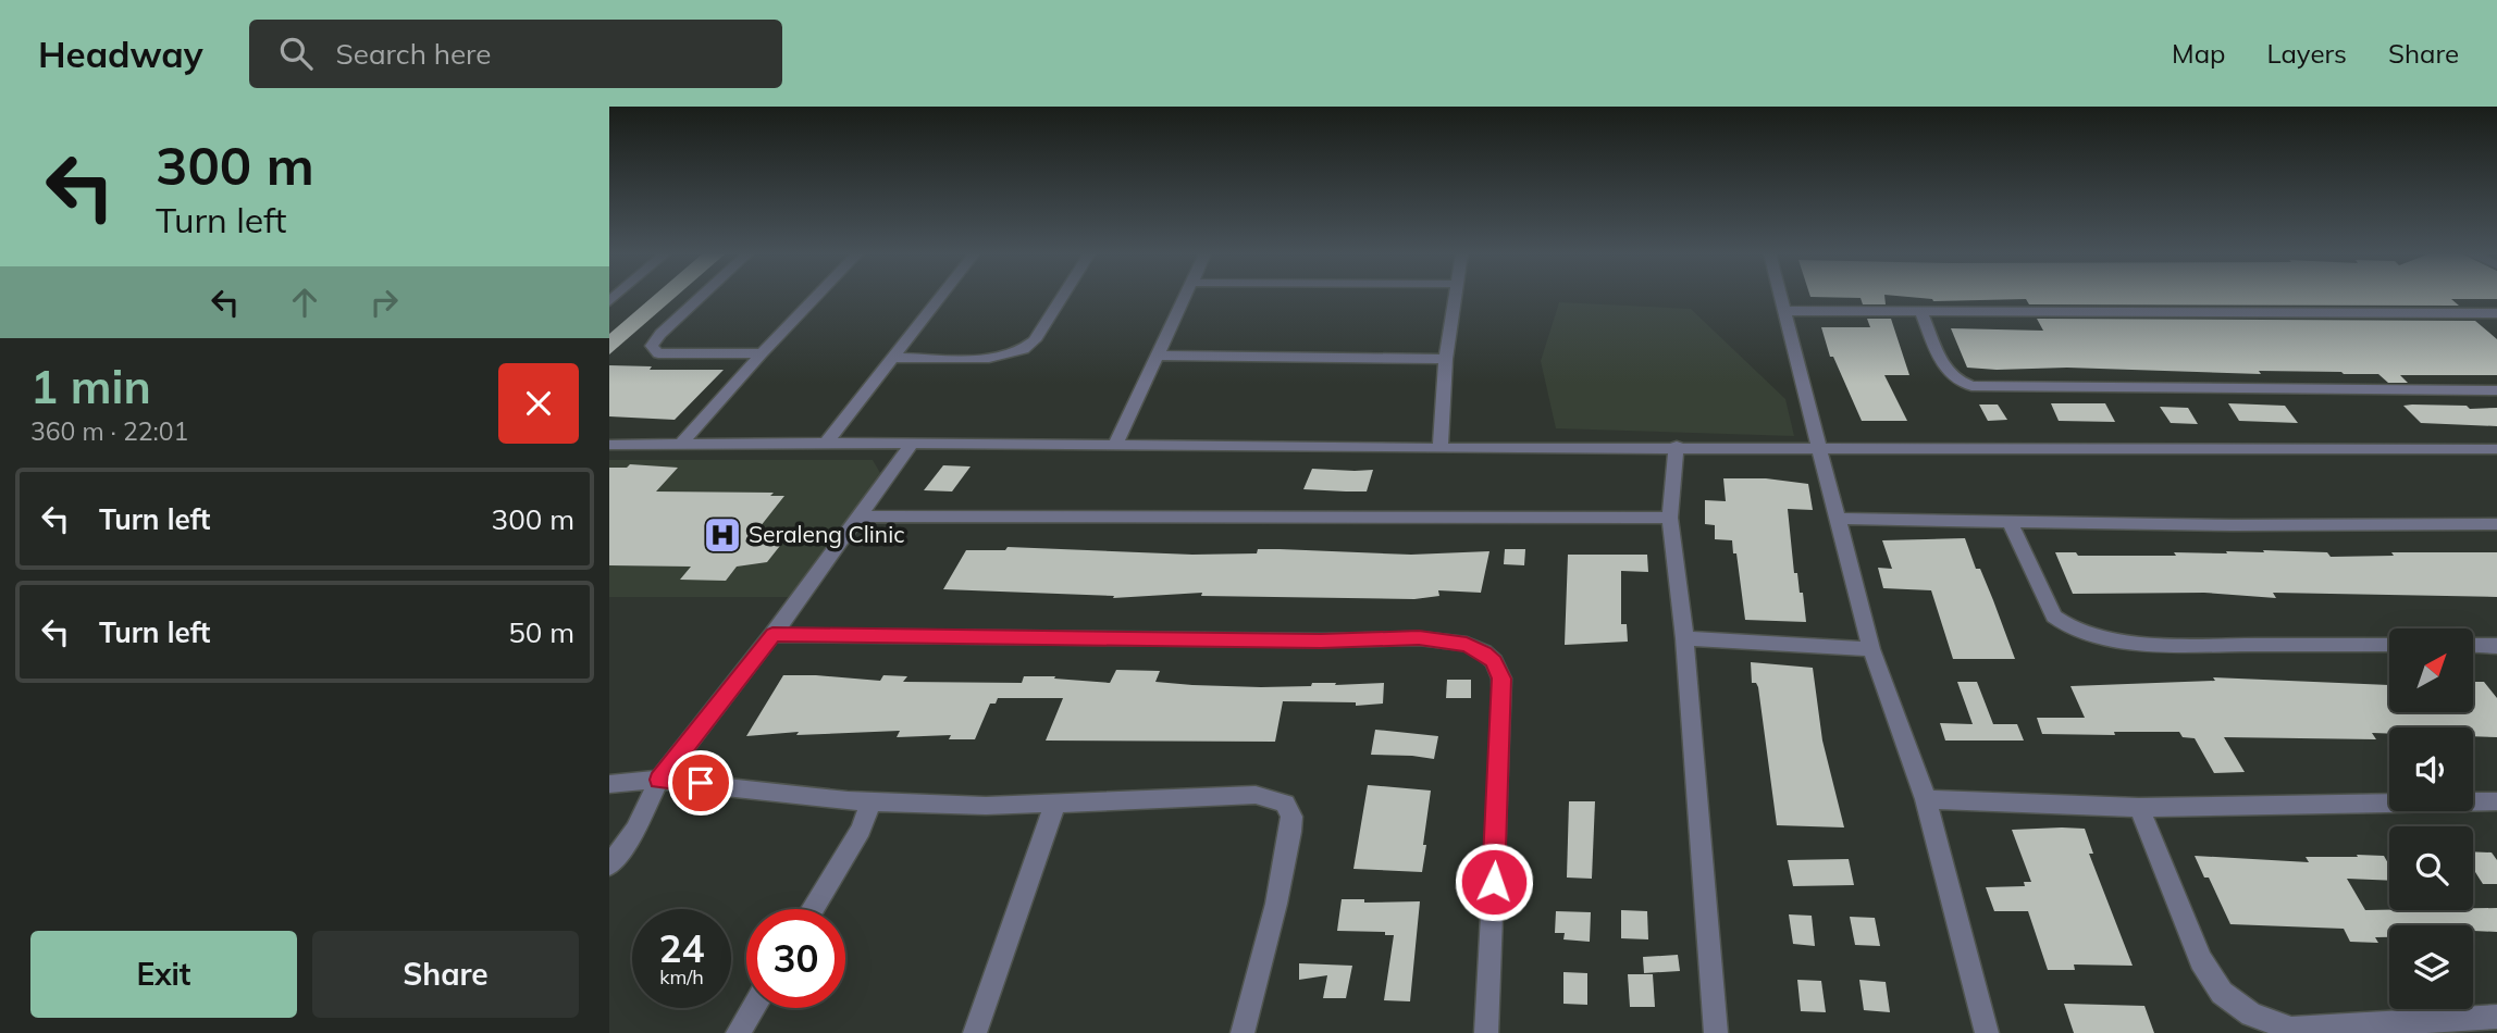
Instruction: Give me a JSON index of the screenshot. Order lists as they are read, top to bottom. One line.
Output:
{"places":{"hospital":["Seraleng Clinic"]},"north":"top right","page":{"header":"Headway","search":"Search here","nav":["Map","Layers","Share"],"turn":["300 m","Turn left"],"heading":["1 min","360 m · 22:01"],"list":[{"name":"Turn left","value":"300 m"},{"name":"Turn left","value":"50 m"}],"speed":"24 km/h","limit":"30","buttons":["Exit","Share"]}}
